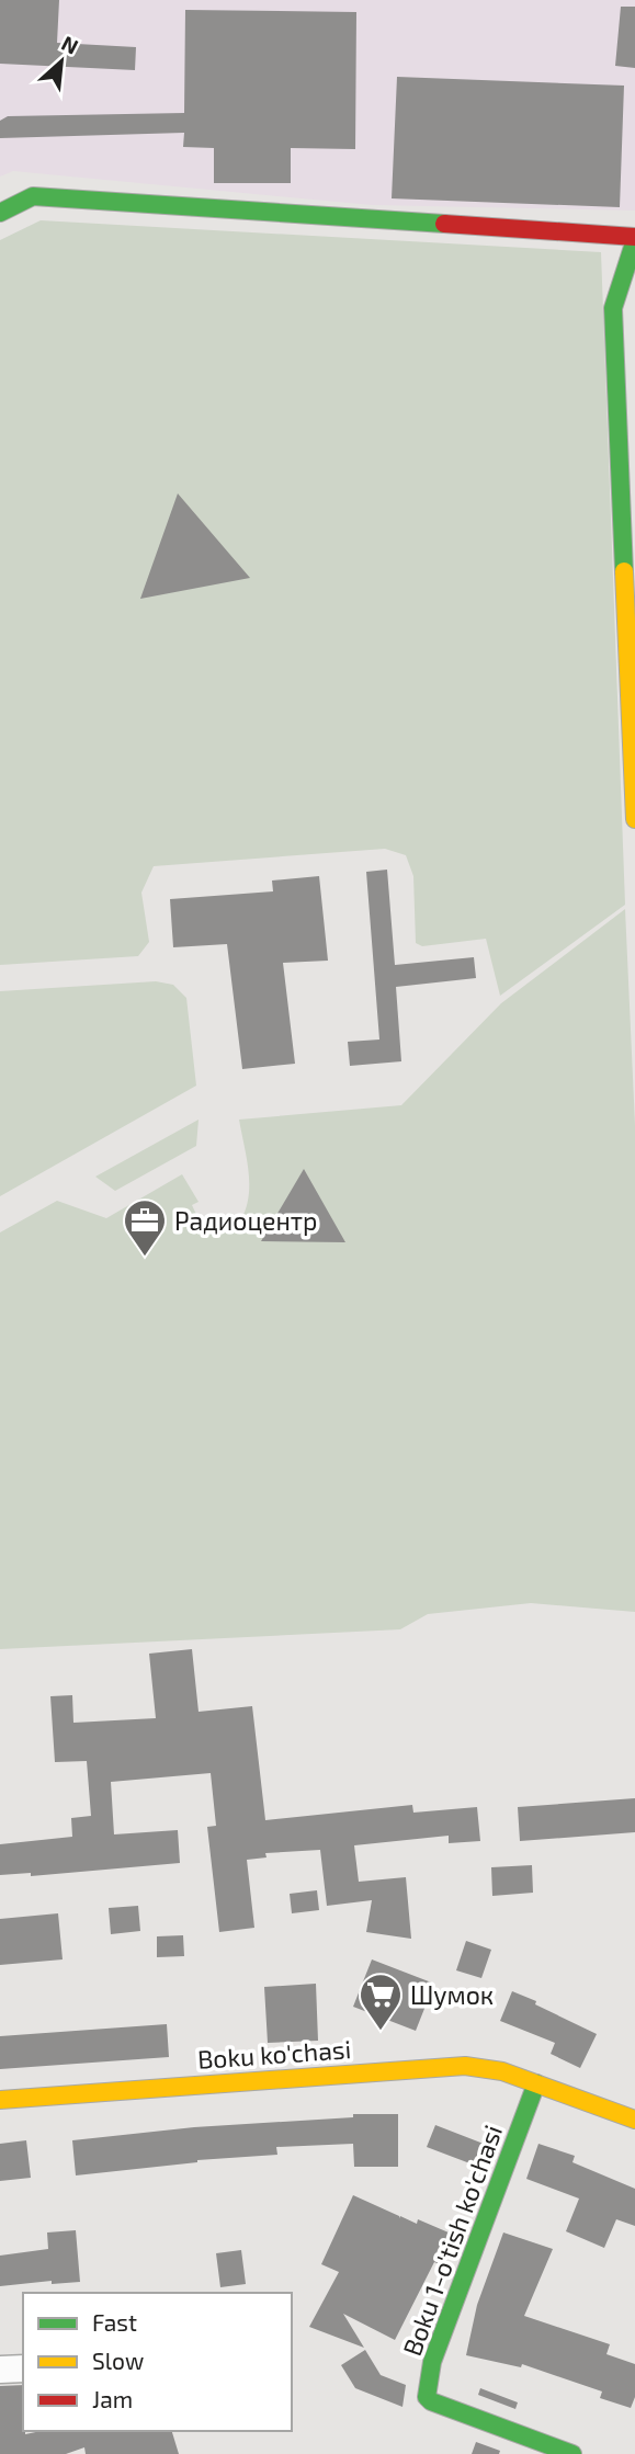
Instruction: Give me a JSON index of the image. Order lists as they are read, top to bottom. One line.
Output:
{"streets":{"street":["Boku ko'chasi","Boku 1-o'tish ko'chasi"]},"crossings":[["Boku ko'chasi","Boku 1-o'tish ko'chasi"]],"places":{"office":["Радиоцентр"],"supermarket":["Шумок"]},"legend":["Fast","Slow","Jam"],"north":"top right"}
